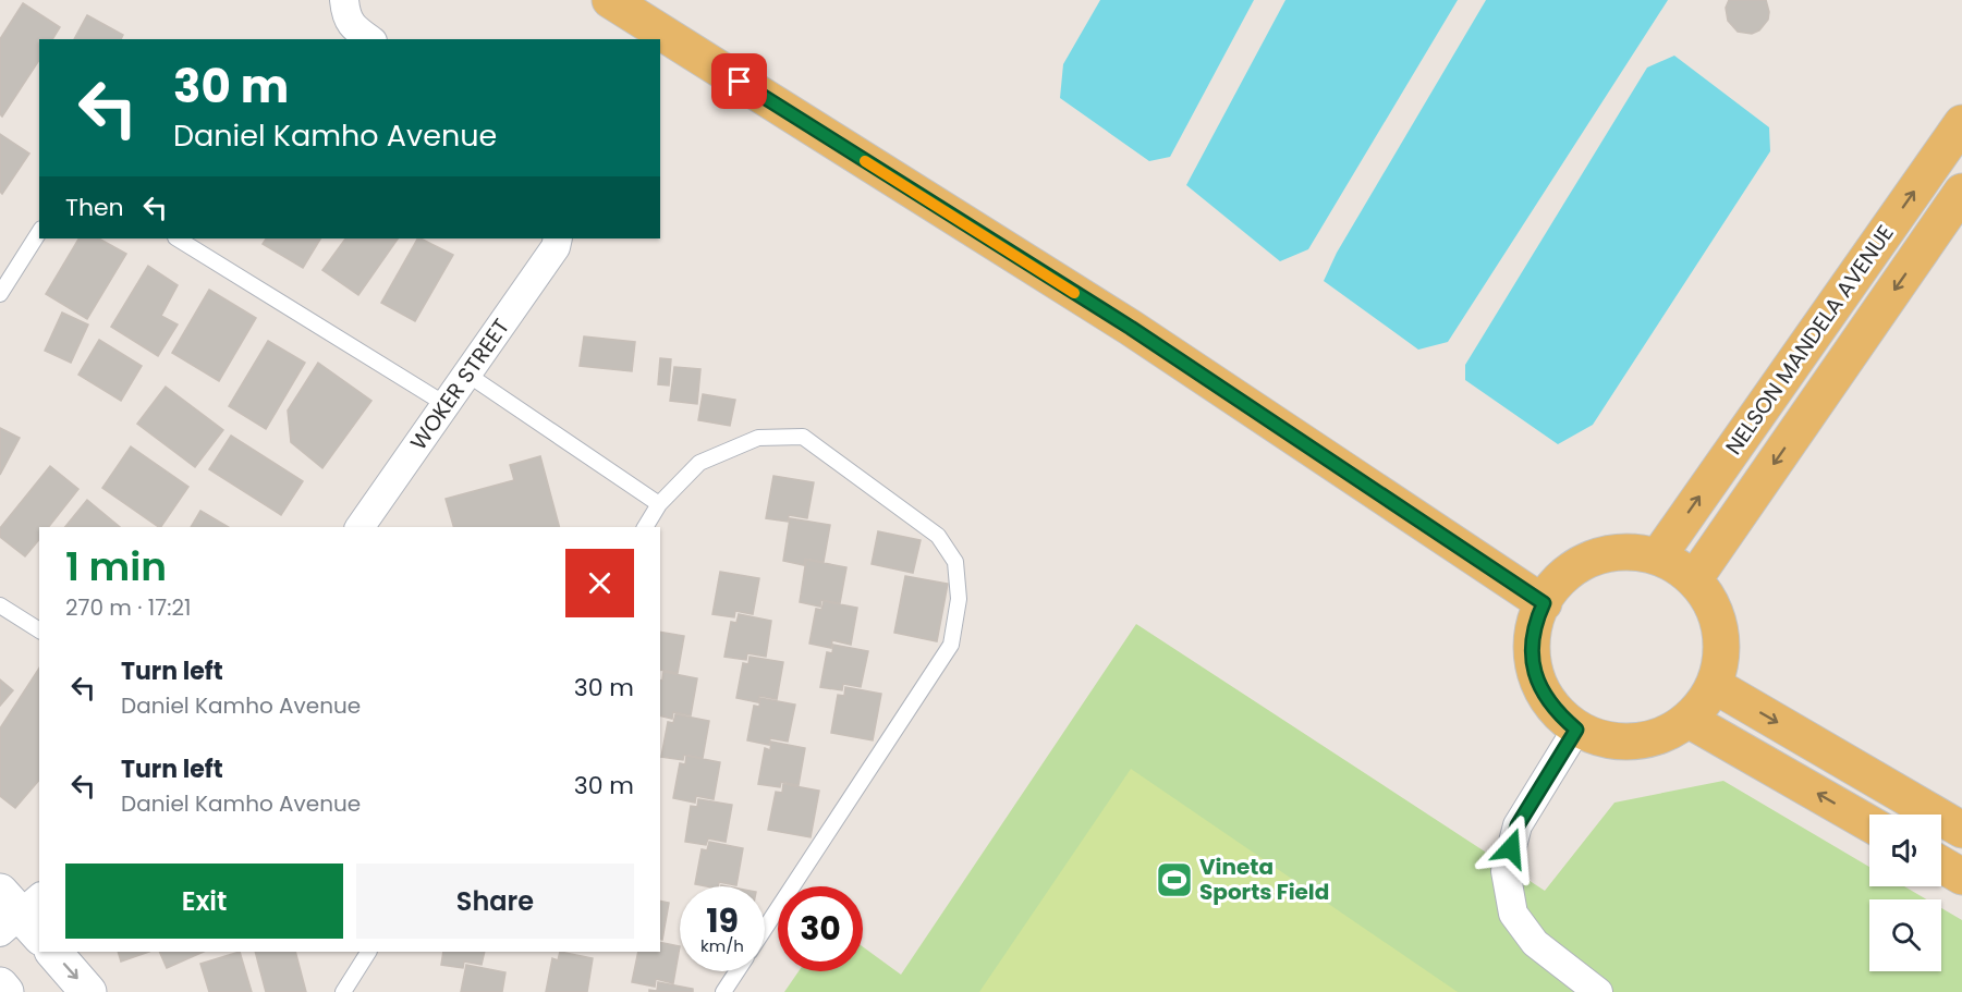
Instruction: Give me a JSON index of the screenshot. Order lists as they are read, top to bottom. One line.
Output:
{"streets":{"main road":["NELSON MANDELA AVENUE"],"street":["WOKER STREET"]},"places":{"sports":["Vineta Sports Field"]},"page":{"turn":["30 m","Daniel Kamho Avenue"],"then":"Then","heading":["1 min","270 m · 17:21"],"list":[{"name":"Turn left","note":"Daniel Kamho Avenue","value":"30 m"},{"name":"Turn left","note":"Daniel Kamho Avenue","value":"30 m"}],"buttons":["Exit","Share"],"speed":"19 km/h","limit":"30"}}
